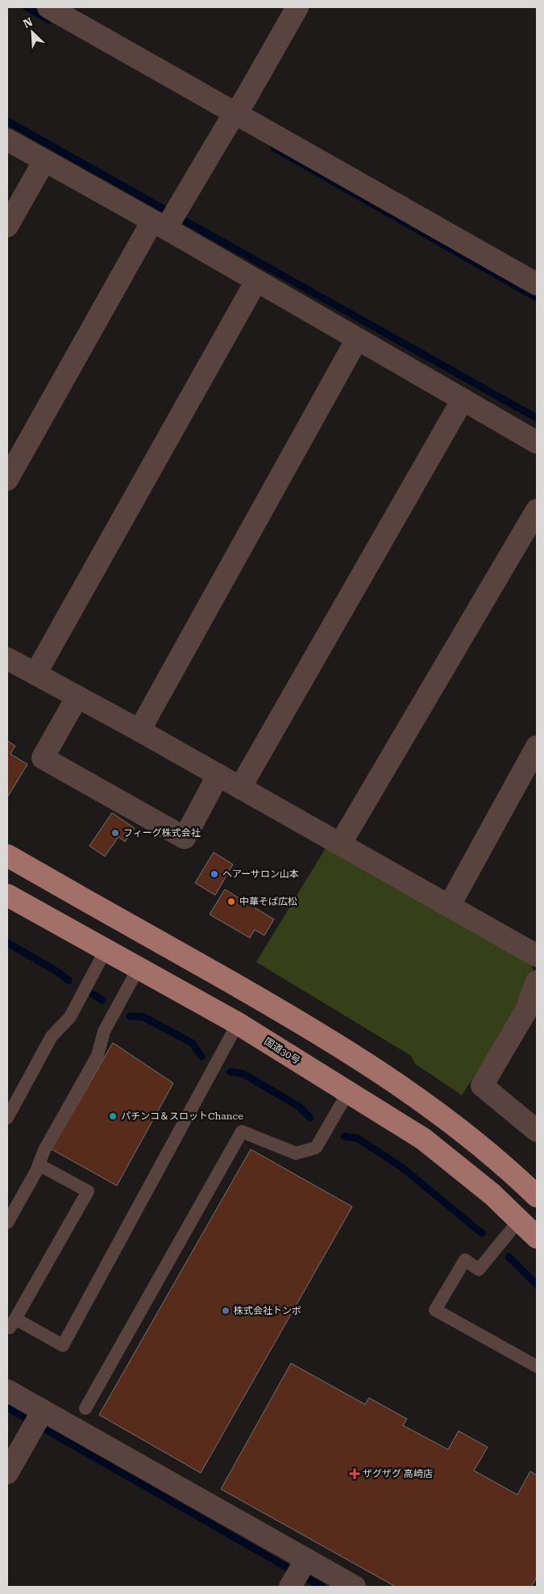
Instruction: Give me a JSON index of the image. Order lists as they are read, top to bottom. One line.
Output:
{"streets":{"highway":["国道30号"]},"places":{"other":["フィーグ株式会社","ヘアーサロン山本","中華そば広松","パチンコ＆スロットChance","株式会社トンボ"],"health":["ザグザグ 高崎店"]},"north":"top left"}
